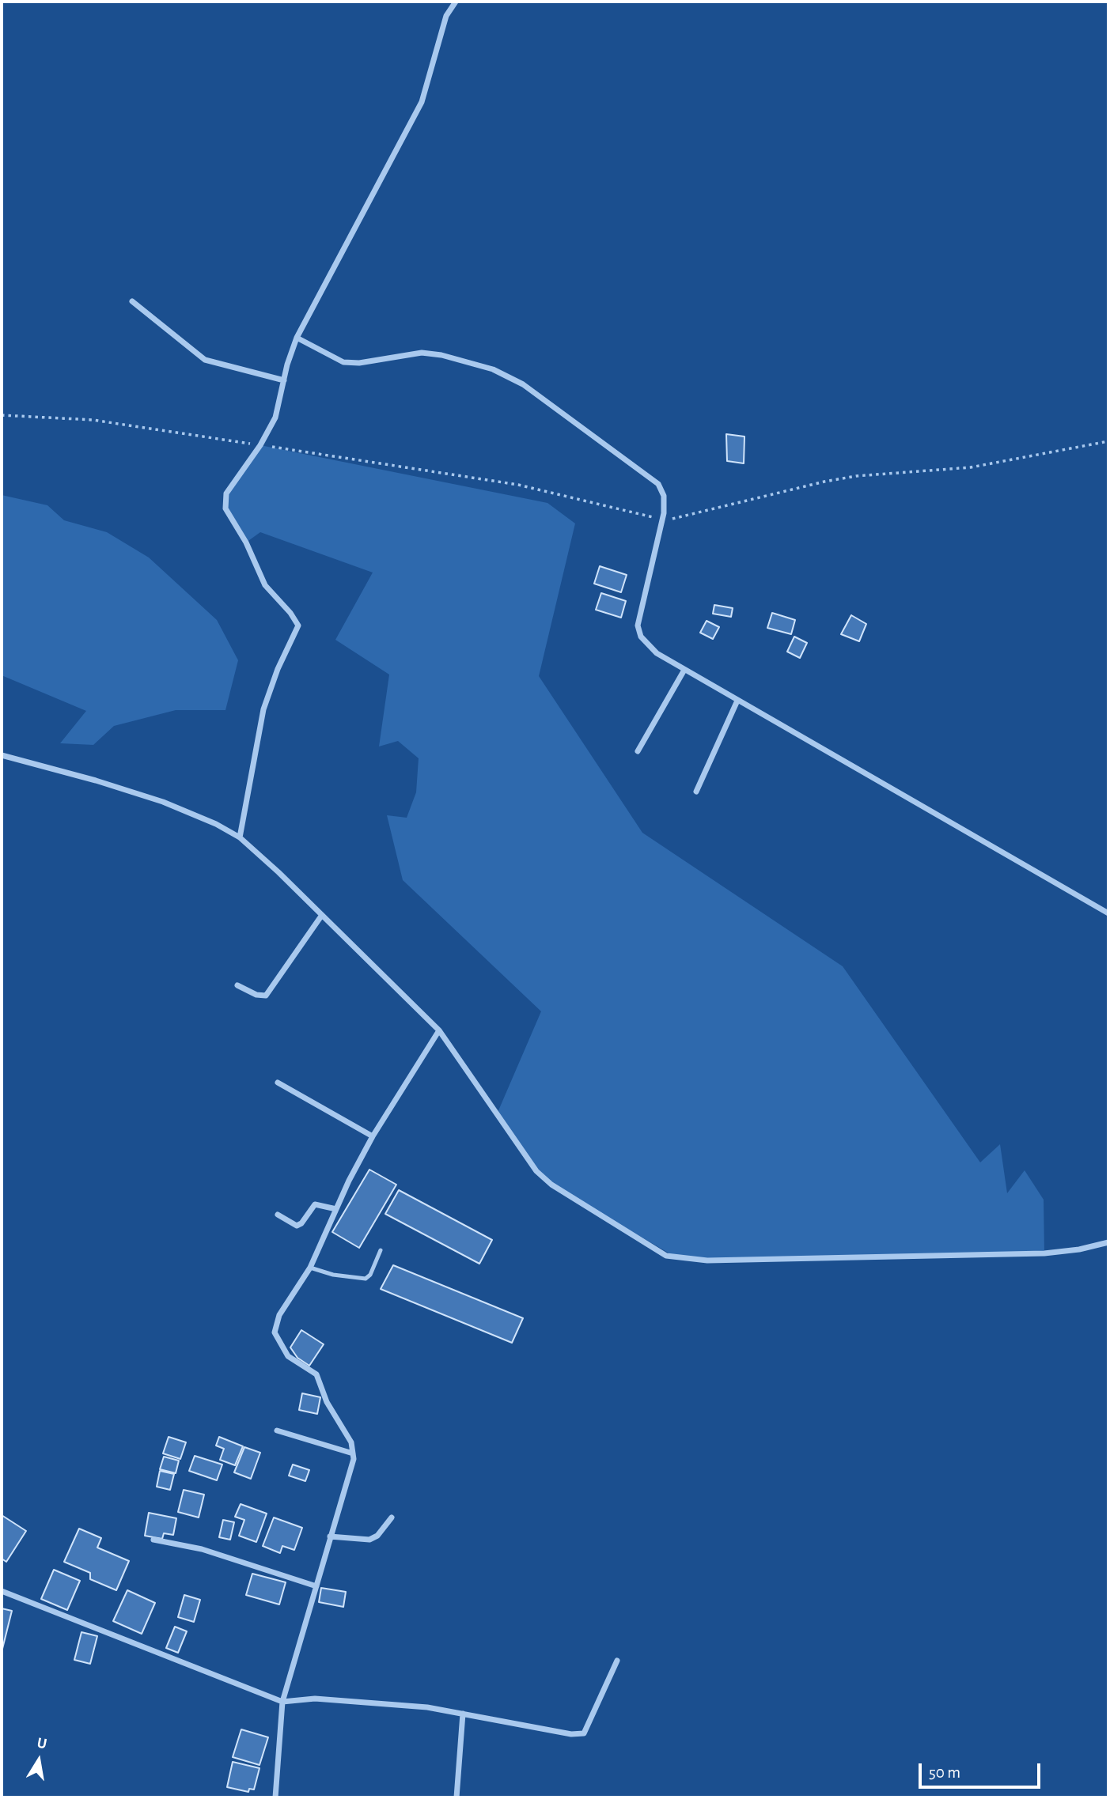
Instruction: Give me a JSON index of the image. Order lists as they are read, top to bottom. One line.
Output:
{"scale_bar":"50 m","north":"top"}
